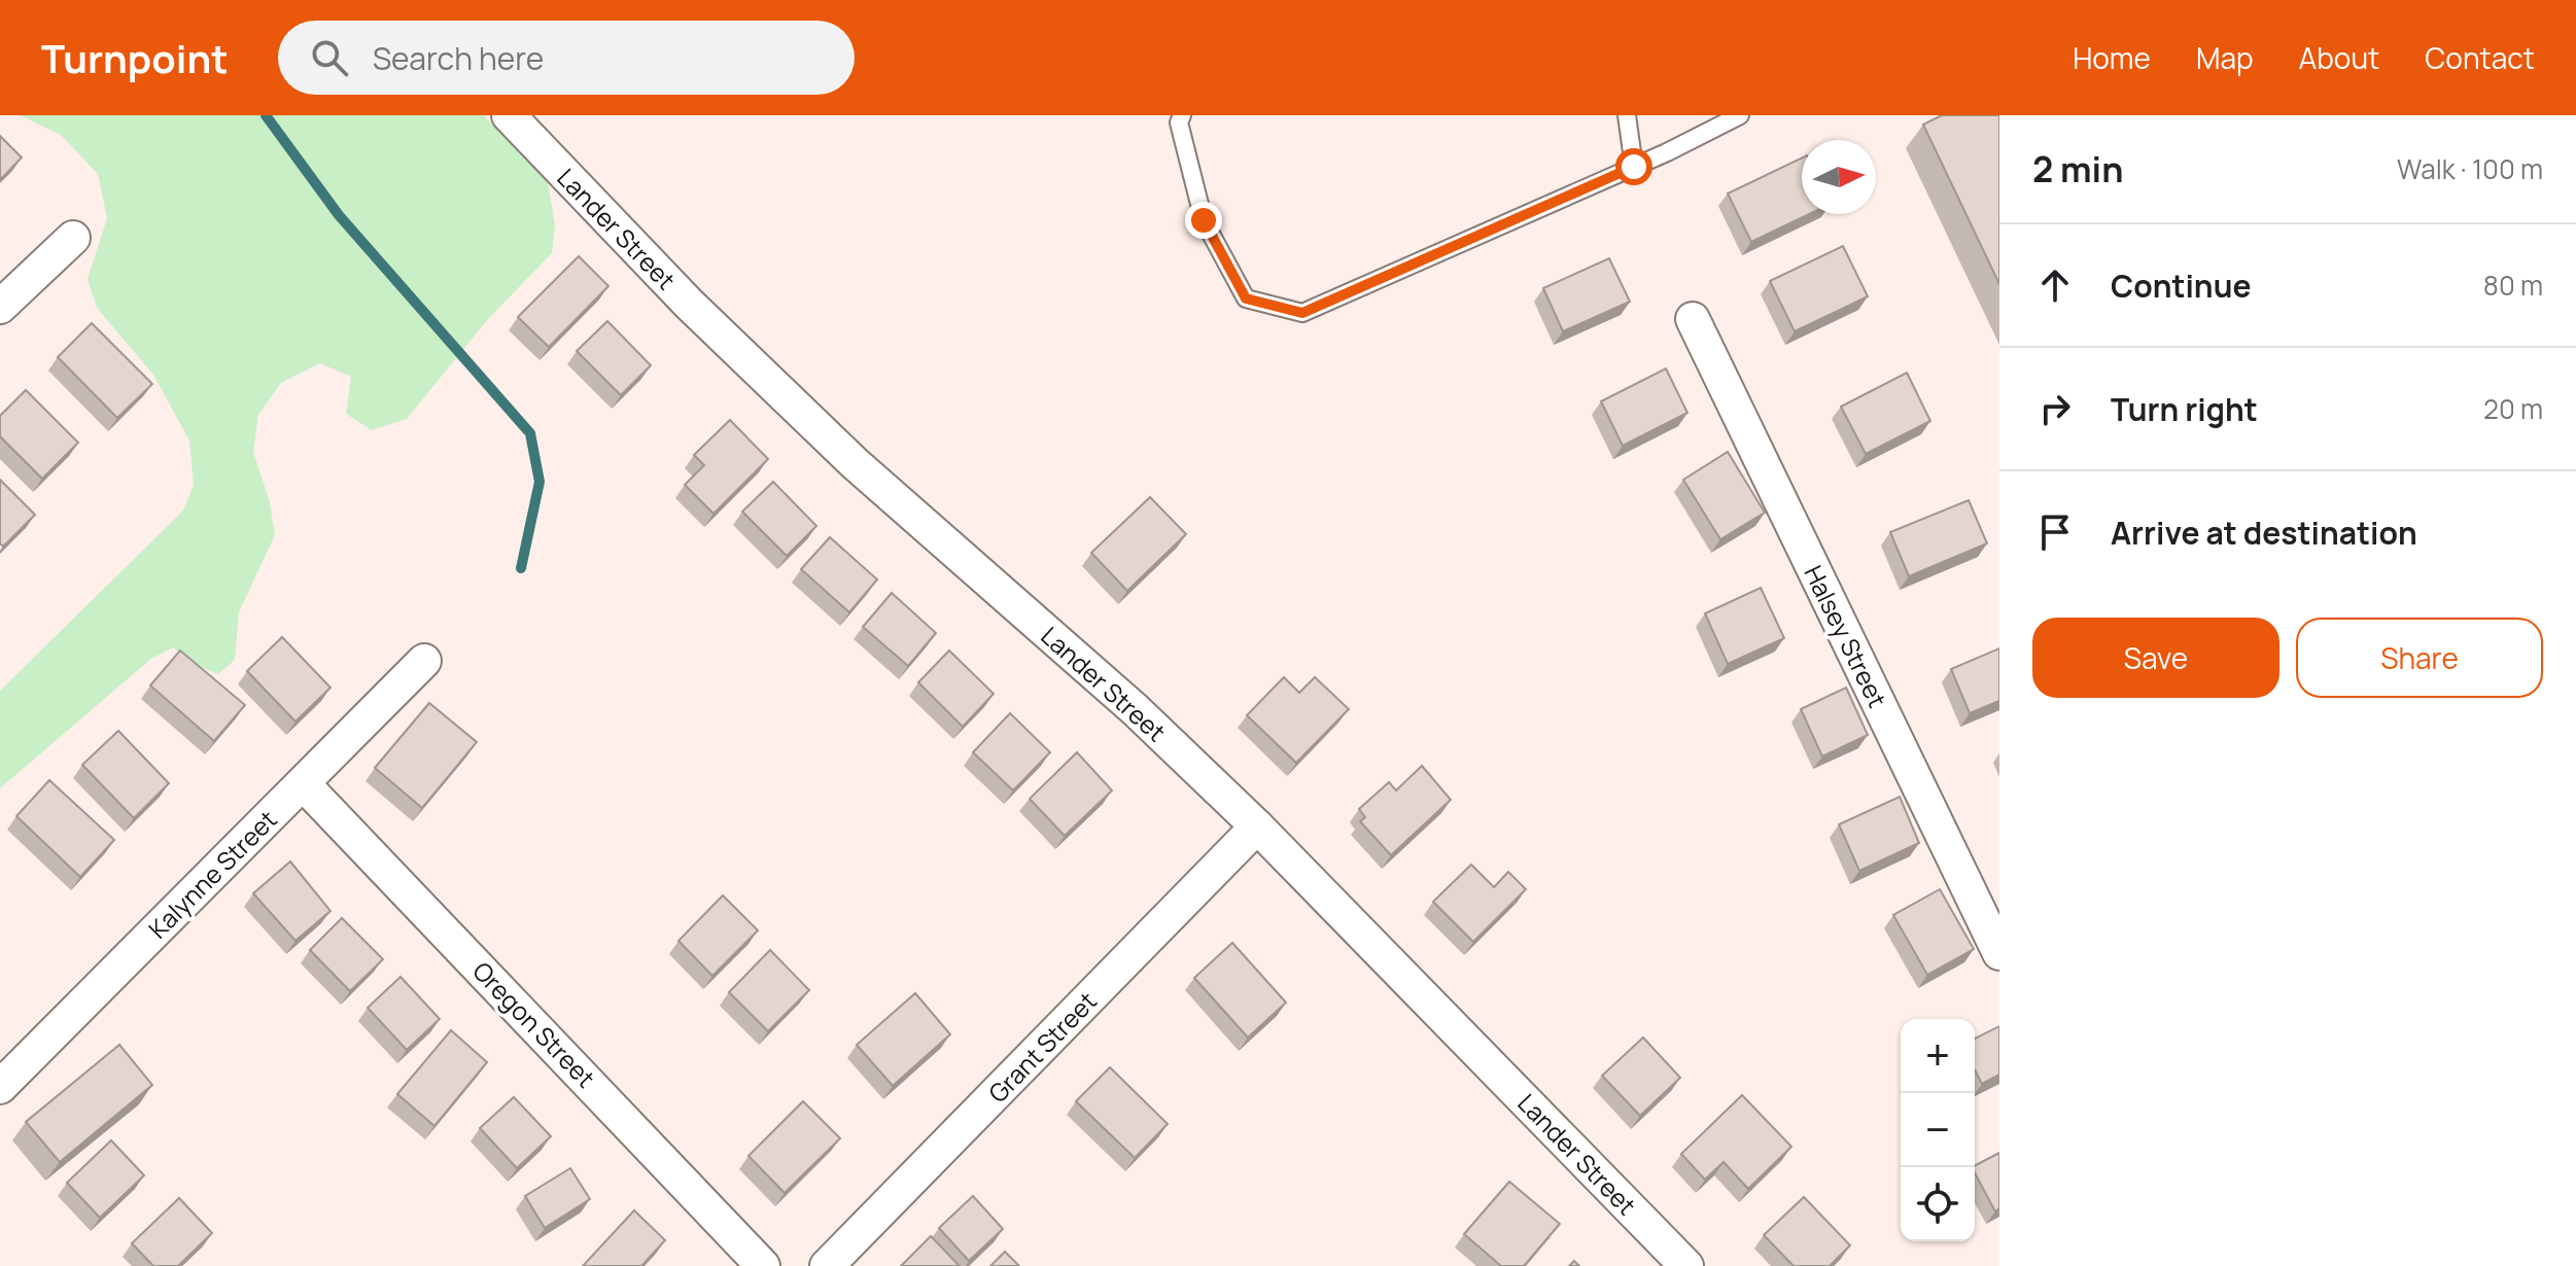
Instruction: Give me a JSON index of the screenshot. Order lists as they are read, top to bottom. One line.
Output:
{"streets":{"street":["Lander Street","Halsey Street","Kalynne Street","Oregon Street","Grant Street"]},"crossings":[["Lander Street","Grant Street"],["Kalynne Street","Oregon Street"]],"north":"right","page":{"header":"Turnpoint","search":"Search here","nav":["Home","Map","About","Contact"],"heading":["2 min","Walk · 100 m"],"list":[["Continue","80 m"],["Turn right","20 m"],"Arrive at destination"],"buttons":["Save","Share"],"map_buttons":["+","−"]}}
